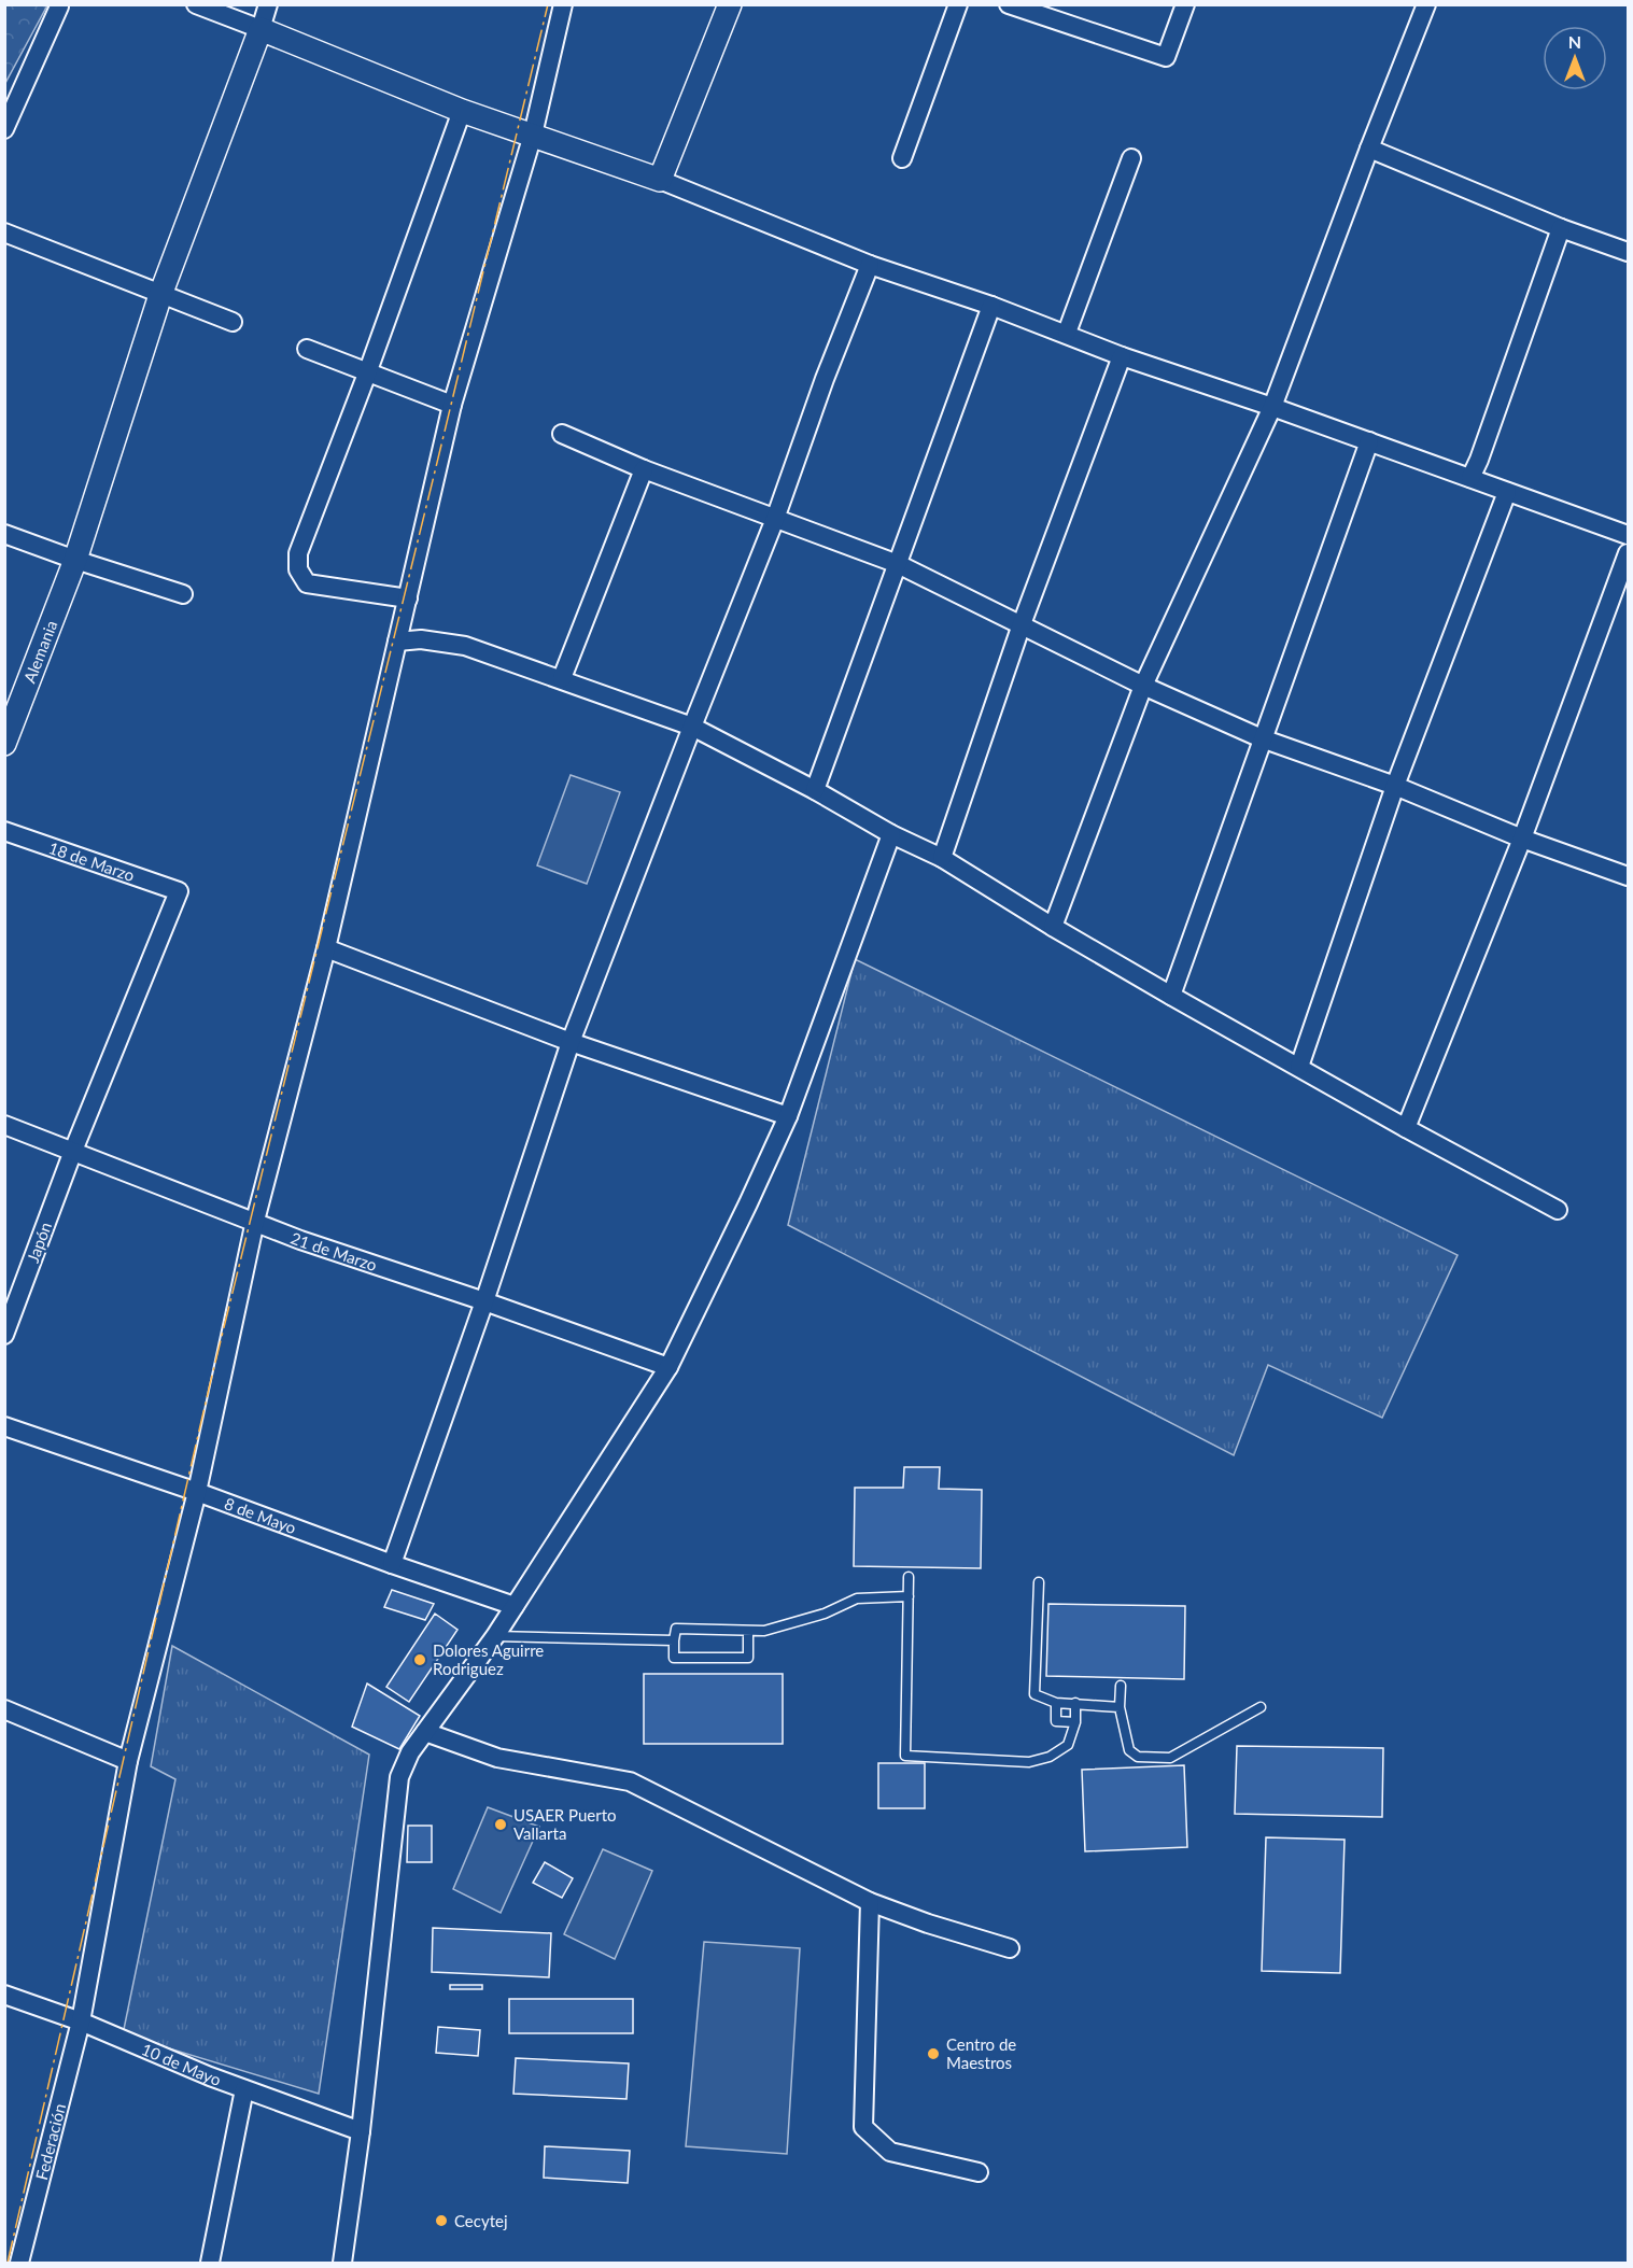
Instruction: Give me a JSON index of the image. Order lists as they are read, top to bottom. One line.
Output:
{"streets":{"street":["Alemania","18 de Marzo","Japón","21 de Marzo","8 de Mayo","10 de Mayo","Federación"]},"crossings":[["18 de Marzo","Japón"],["Japón","21 de Marzo"],["21 de Marzo","Federación"],["8 de Mayo","Federación"],["10 de Mayo","Federación"]],"places":["Dolores Aguirre Rodriguez","USAER Puerto Vallarta","Centro de Maestros","Cecytej"],"north":"top"}
